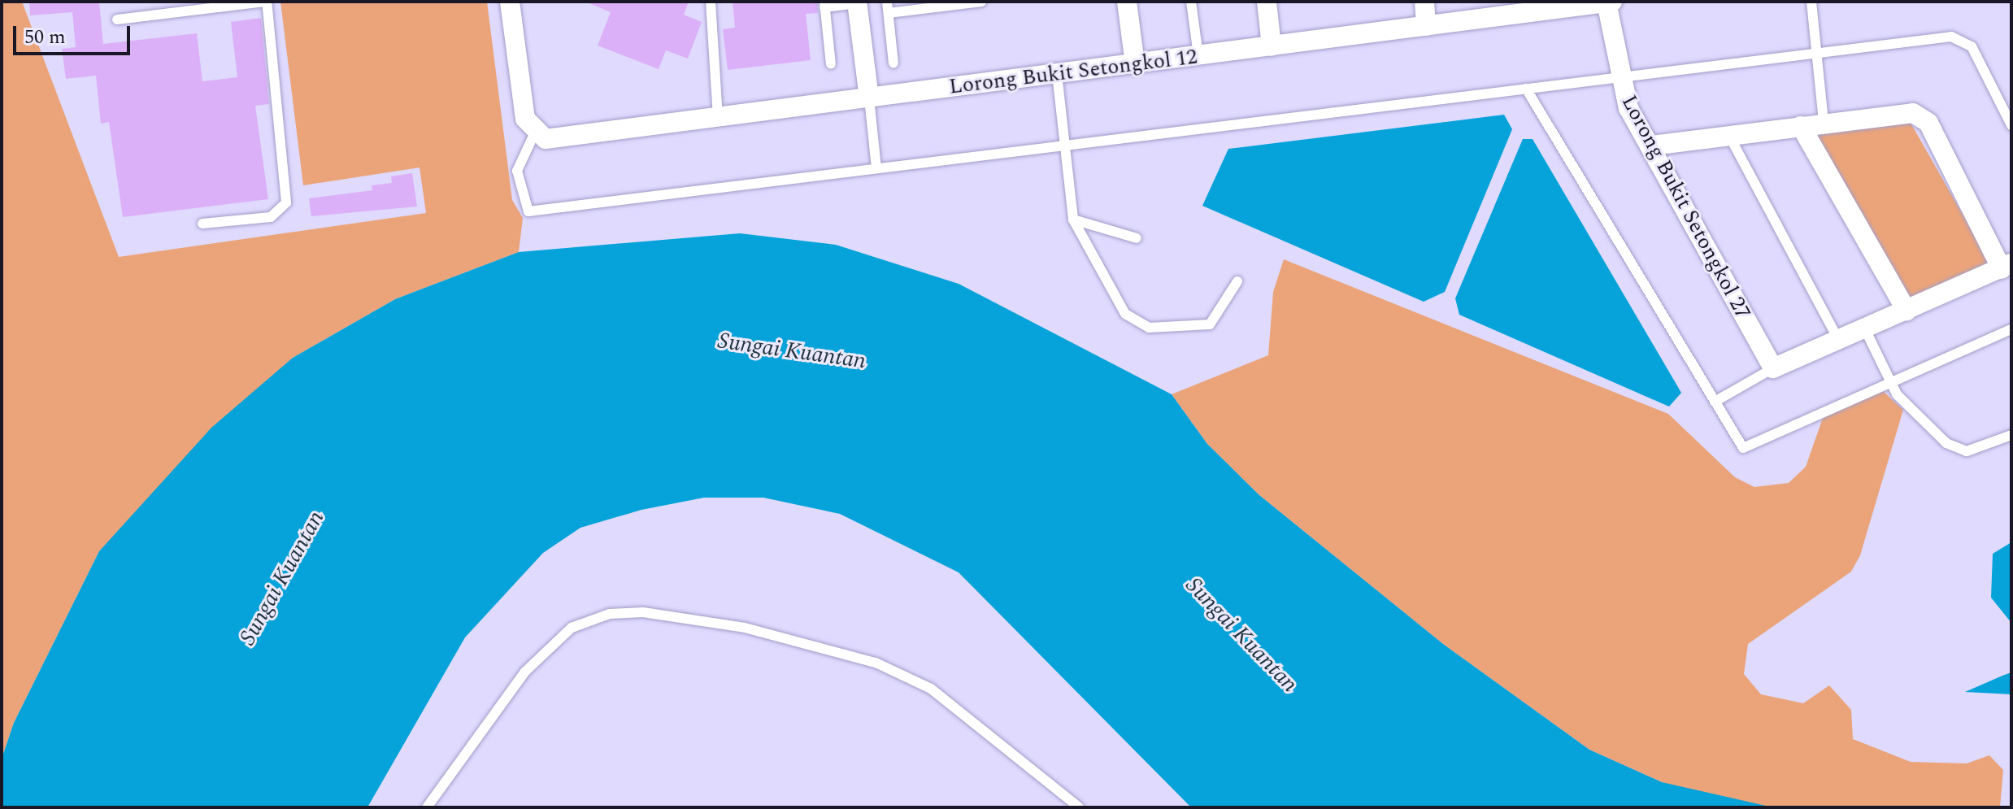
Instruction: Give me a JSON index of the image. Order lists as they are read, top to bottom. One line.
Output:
{"streets":{"street":["Lorong Bukit Setongkol 12","Lorong Bukit Setongkol 27"]},"crossings":[["Lorong Bukit Setongkol 12","Lorong Bukit Setongkol 27"]],"water":["Sungai Kuantan"],"scale_bar":"50 m"}
